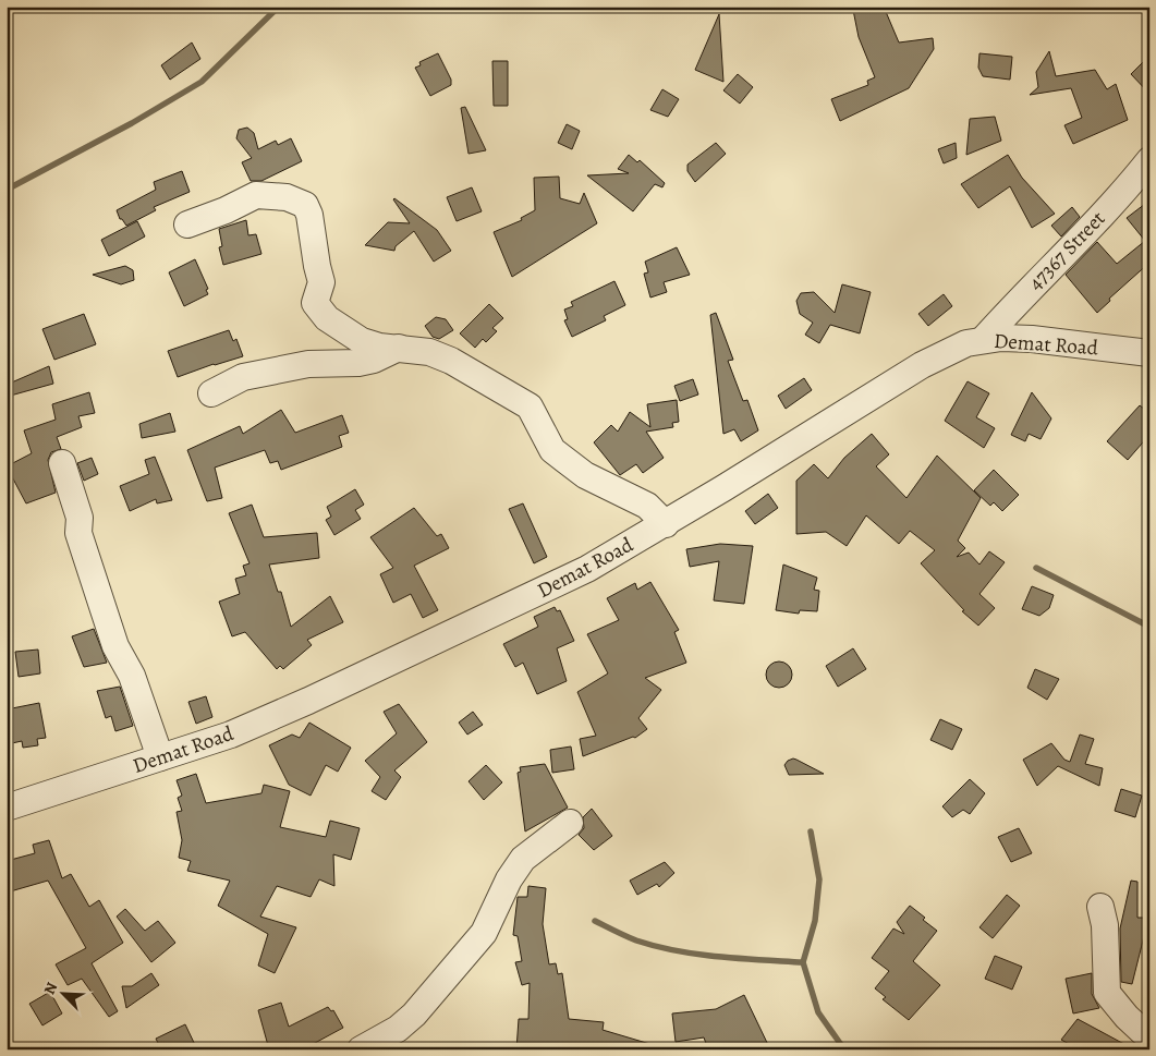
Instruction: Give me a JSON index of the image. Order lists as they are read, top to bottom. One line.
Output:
{"streets":{"street":["47367 Street","Demat Road"]},"crossings":[["47367 Street","Demat Road"]],"north":"top left"}
